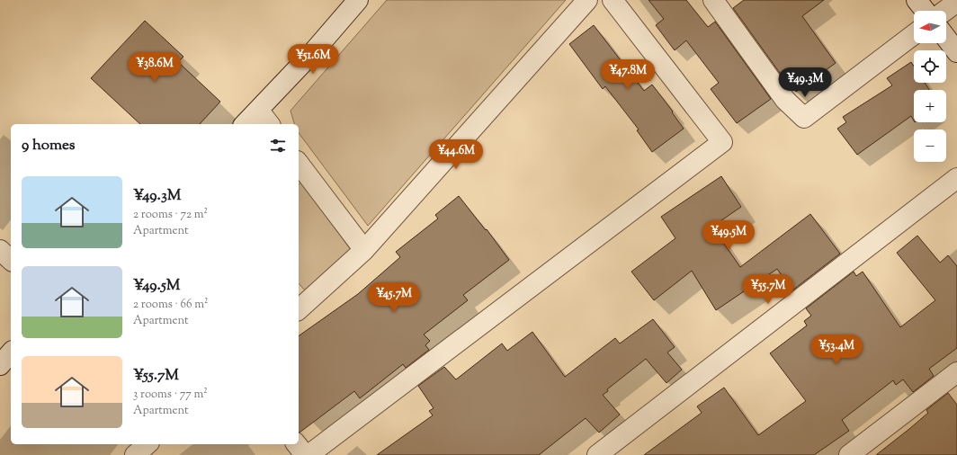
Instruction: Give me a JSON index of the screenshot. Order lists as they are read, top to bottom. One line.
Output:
{"north":"left","page":{"map_buttons":["+","−"],"price":["¥51.6M","¥38.6M","¥47.8M","¥49.3M","¥44.6M","¥49.5M","¥55.7M","¥45.7M","¥53.4M"],"heading":"9 homes","list":[{"name":"¥49.3M","note":"2 rooms · 72 m² · Apartment"},{"name":"¥49.5M","note":"2 rooms · 66 m² · Apartment"},{"name":"¥55.7M","note":"3 rooms · 77 m² · Apartment"}]}}
